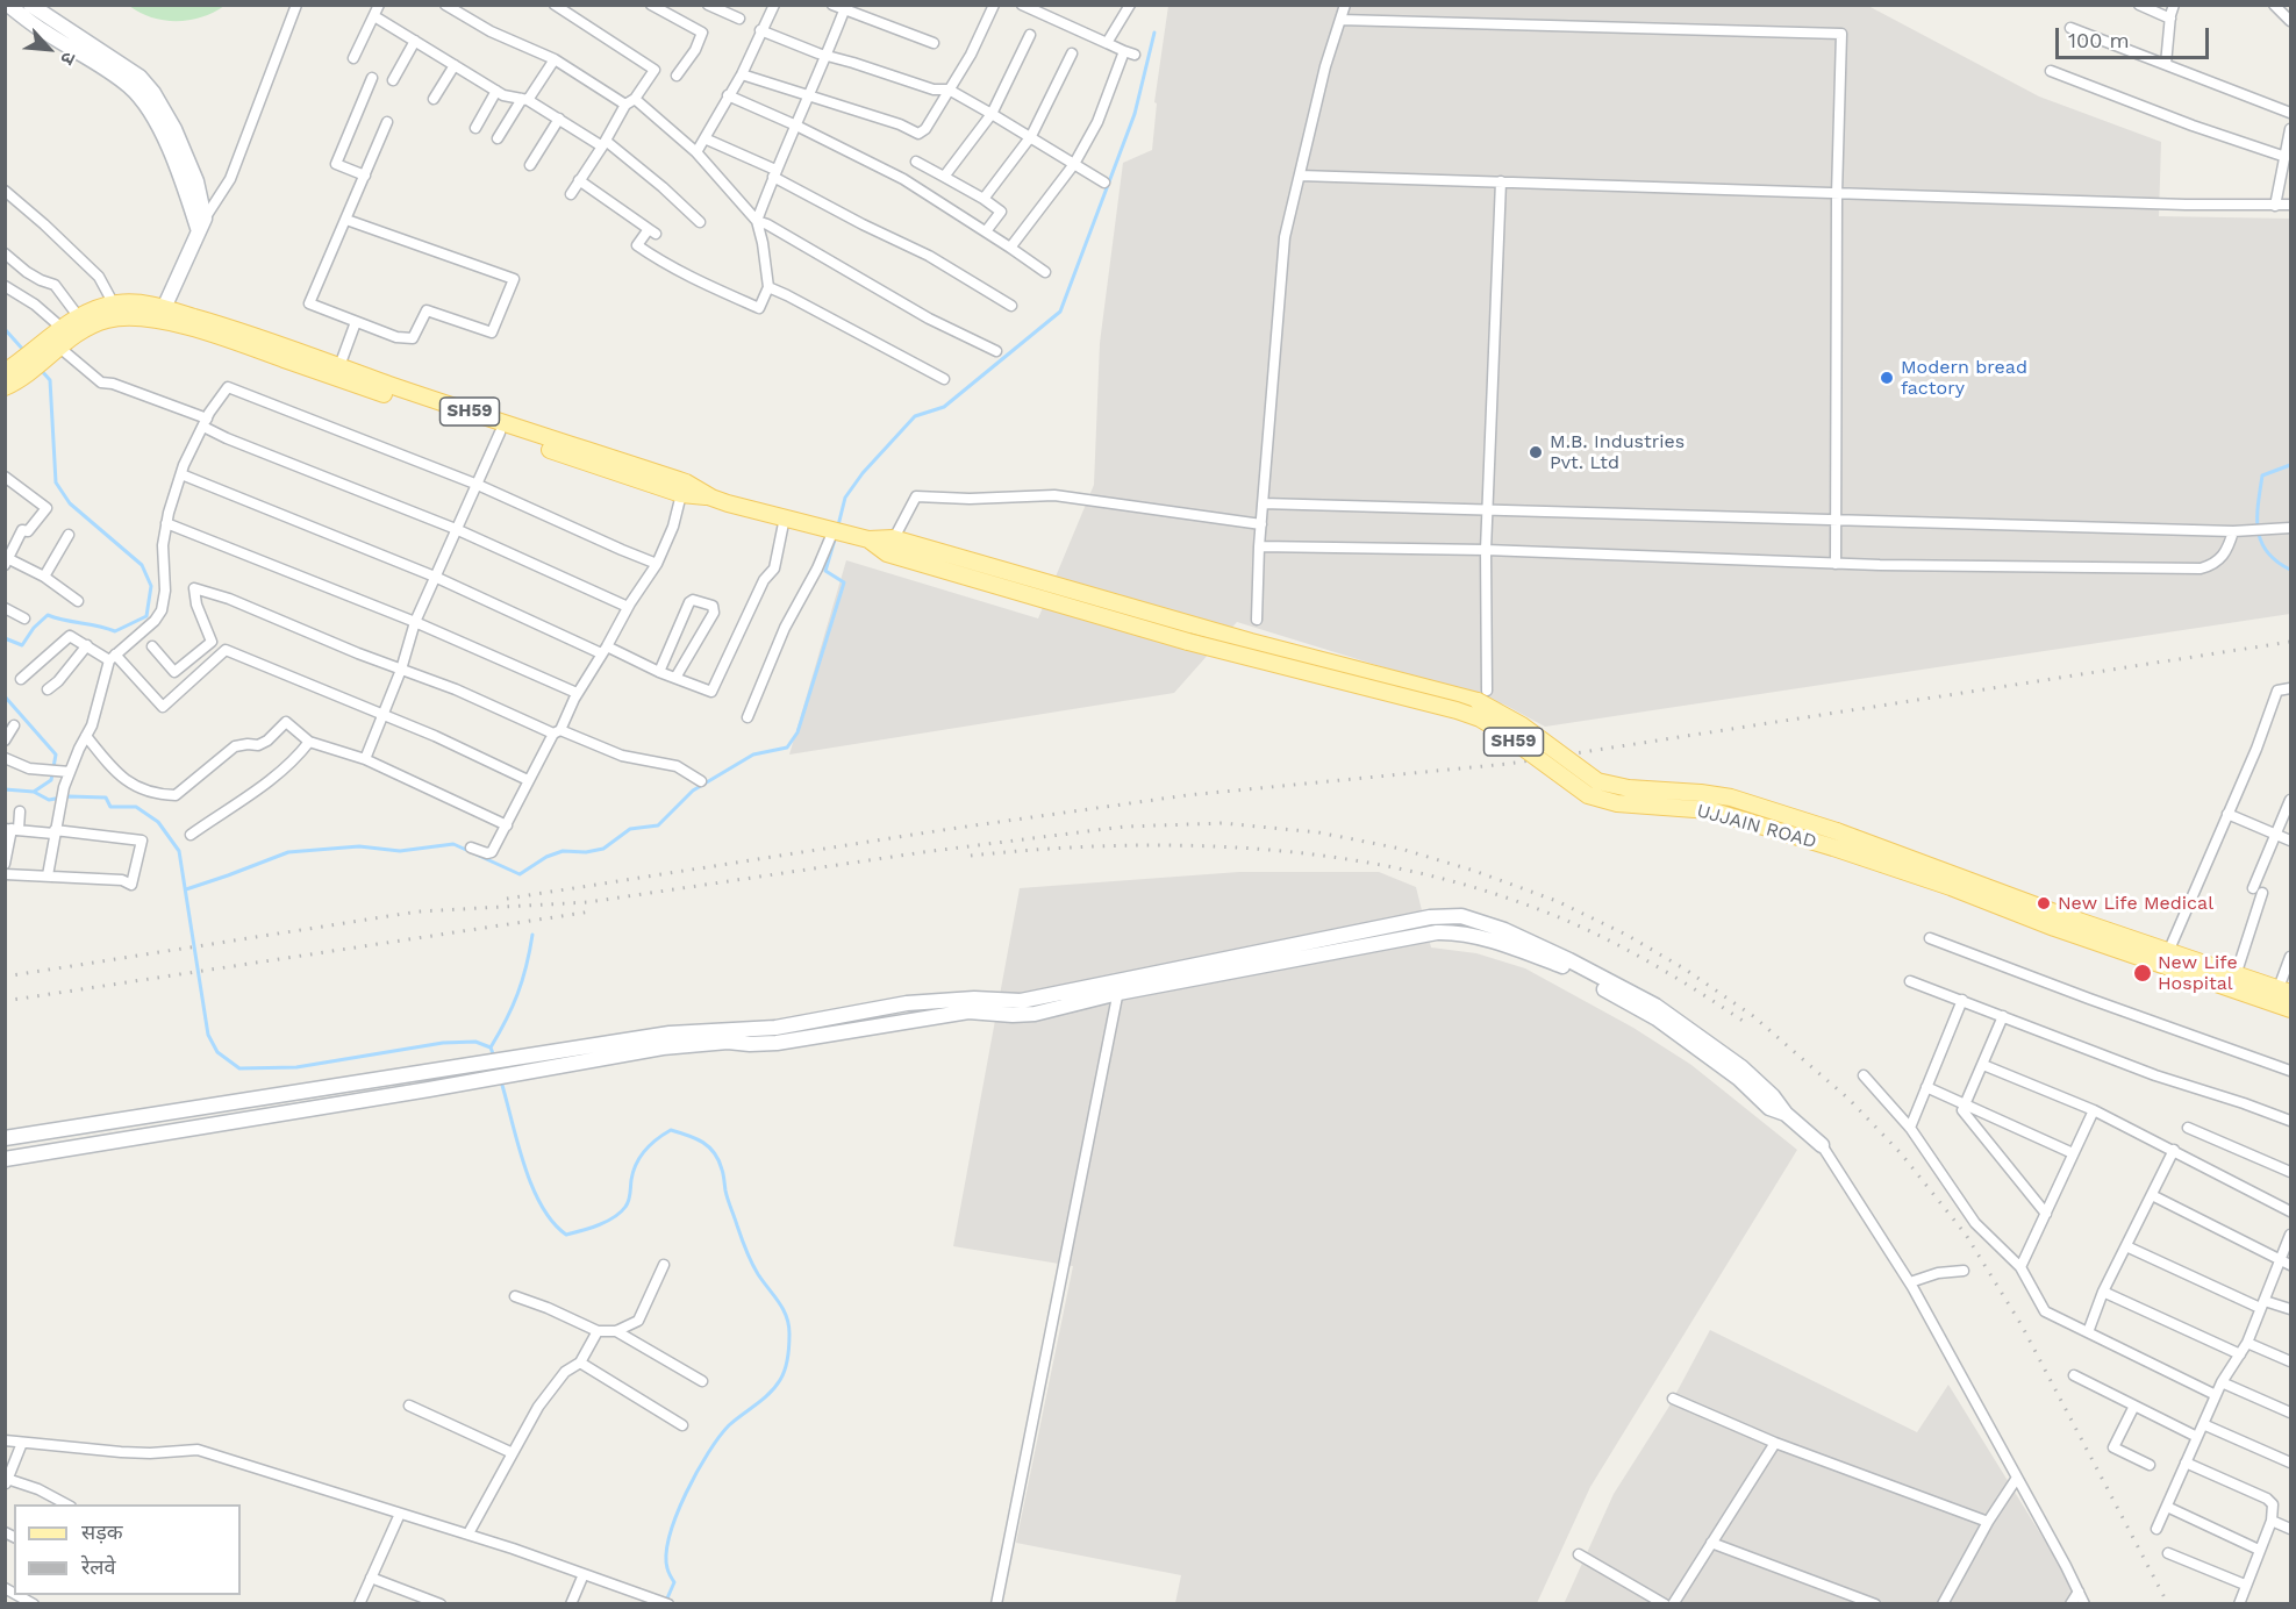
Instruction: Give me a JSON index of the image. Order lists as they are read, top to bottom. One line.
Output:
{"streets":{"main road":["SH59","UJJAIN ROAD"]},"crossings":[["SH59","UJJAIN ROAD"]],"places":["Modern bread factory","M.B. Industries Pvt. Ltd","New Life Medical","New Life Hospital"],"legend":["सड़क","रेलवे"],"scale_bar":"100 m","north":"bottom right"}
